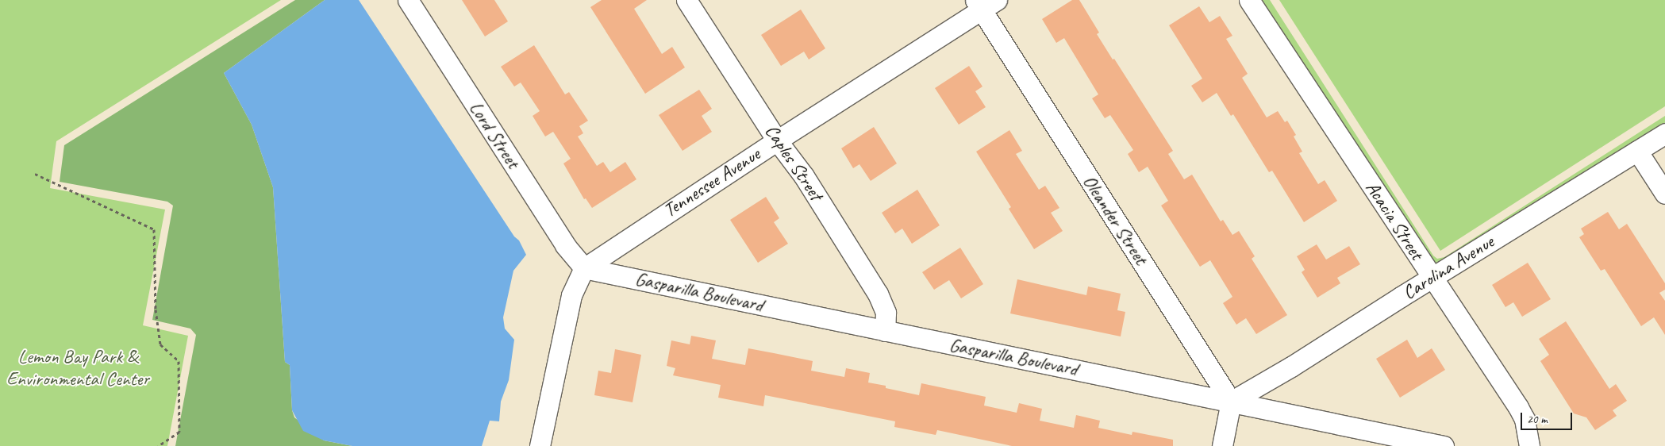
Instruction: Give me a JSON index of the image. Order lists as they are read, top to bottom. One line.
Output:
{"streets":{"street":["Lord Street","Caples Street","Tennessee Avenue","Oleander Street","Acacia Street","Carolina Avenue","Gasparilla Boulevard"]},"crossings":[["Lord Street","Tennessee Avenue"],["Lord Street","Gasparilla Boulevard"],["Caples Street","Tennessee Avenue"],["Caples Street","Gasparilla Boulevard"],["Tennessee Avenue","Oleander Street"],["Tennessee Avenue","Gasparilla Boulevard"],["Oleander Street","Carolina Avenue"],["Oleander Street","Gasparilla Boulevard"],["Acacia Street","Carolina Avenue"],["Carolina Avenue","Gasparilla Boulevard"]],"parks":["Lemon Bay Park & Environmental Center"],"scale_bar":"20 m"}
